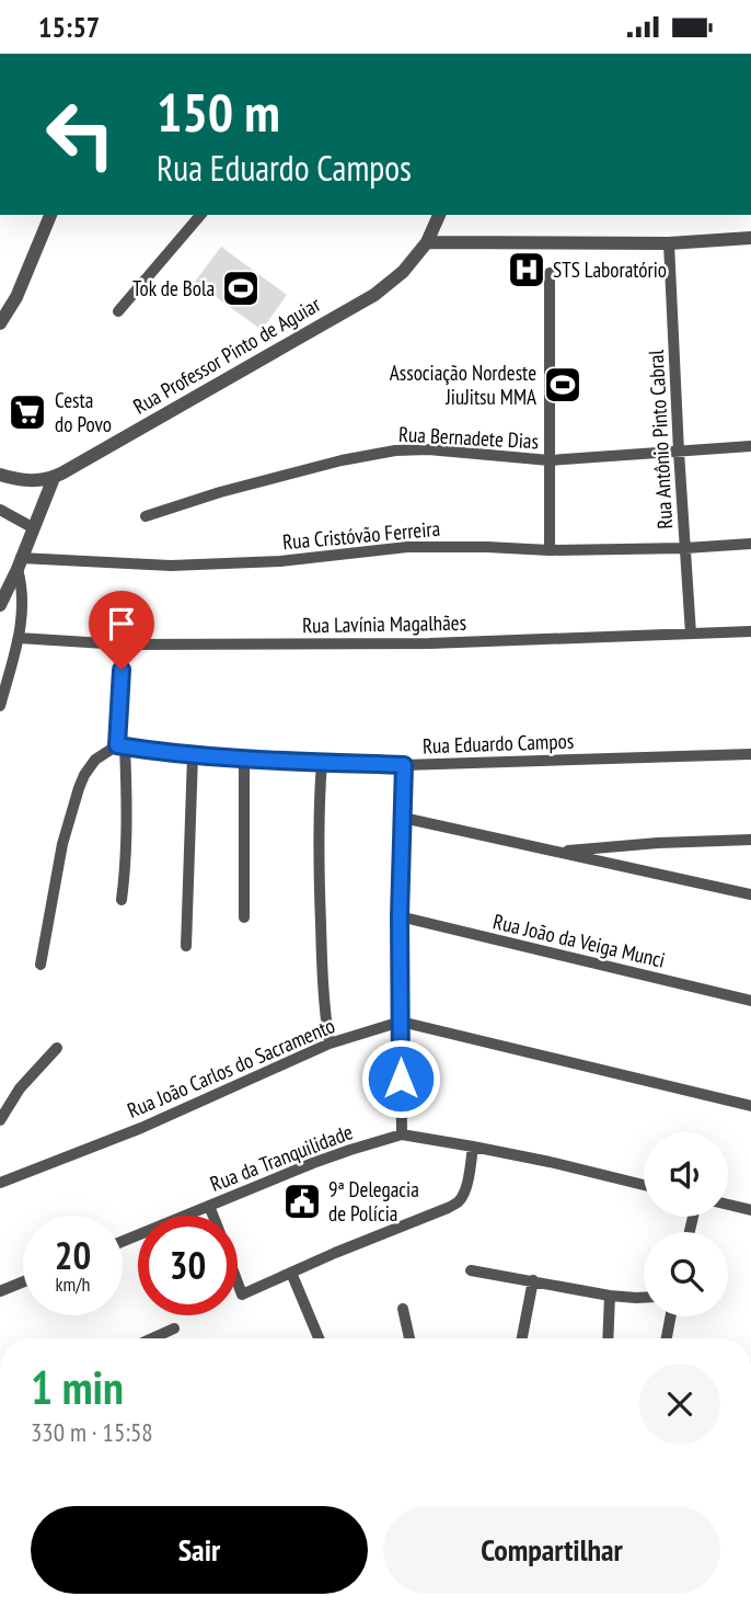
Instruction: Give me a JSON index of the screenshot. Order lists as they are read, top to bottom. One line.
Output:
{"streets":{"street":["Rua Professor Pinto de Aguiar","Rua Bernadete Dias","Rua Antônio Pinto Cabral","Rua Cristóvão Ferreira","Rua Lavínia Magalhães","Rua Eduardo Campos","Rua João da Veiga Munci","Rua João Carlos do Sacramento","Rua da Tranquilidade"]},"crossings":[["Rua Bernadete Dias","Rua Antônio Pinto Cabral"],["Rua Antônio Pinto Cabral","Rua Cristóvão Ferreira"],["Rua Antônio Pinto Cabral","Rua Lavínia Magalhães"]],"places":{"hospital":["STS Laboratório"],"sports":["Tok de Bola","Associação Nordeste JiuJitsu MMA"],"supermarket":["Cesta do Povo"],"public building":["9ª Delegacia de Polícia"]},"page":{"status":"15:57","turn":["150 m","Rua Eduardo Campos"],"speed":"20 km/h","limit":"30","heading":["1 min","330 m · 15:58"],"buttons":["Sair","Compartilhar"]}}
